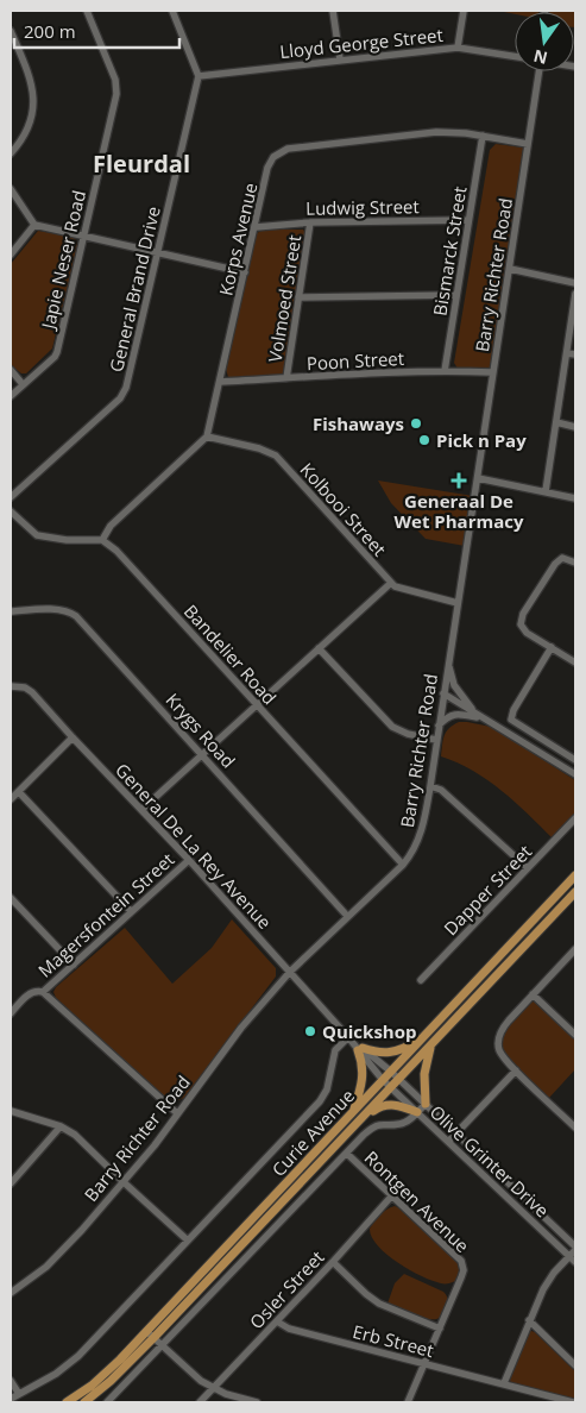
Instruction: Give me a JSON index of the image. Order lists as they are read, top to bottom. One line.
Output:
{"streets":{"main road":["Curie Avenue"],"street":["Lloyd George Street","Ludwig Street","Korps Avenue","Bismarck Street","Japie Neser Road","Barry Richter Road","General Brand Drive","Volmoed Street","Poon Street","Kolbooi Street","Bandelier Road","Krygs Road","General De La Rey Avenue","Dapper Street","Magersfontein Street","Olive Grinter Drive","Rontgen Avenue","Osler Street","Erb Street"]},"crossings":[["Lloyd George Street","General Brand Drive"],["Ludwig Street","Korps Avenue"],["Ludwig Street","Bismarck Street"],["Ludwig Street","Volmoed Street"],["Korps Avenue","Bismarck Street"],["Korps Avenue","Barry Richter Road"],["Korps Avenue","Poon Street"],["Korps Avenue","Kolbooi Street"],["Bismarck Street","Poon Street"],["Barry Richter Road","Poon Street"],["Barry Richter Road","Kolbooi Street"],["Barry Richter Road","Bandelier Road"],["Barry Richter Road","Krygs Road"],["Barry Richter Road","General De La Rey Avenue"],["Volmoed Street","Poon Street"],["General De La Rey Avenue","Magersfontein Street"],["General De La Rey Avenue","Curie Avenue"],["General De La Rey Avenue","Olive Grinter Drive"],["Curie Avenue","Olive Grinter Drive"],["Rontgen Avenue","Osler Street"],["Rontgen Avenue","Erb Street"],["Osler Street","Erb Street"]],"districts":["Fleurdal"],"places":{"other":["Fishaways","Pick n Pay","Quickshop"],"health":["Generaal De Wet Pharmacy"]},"scale_bar":"200 m","north":"bottom"}
